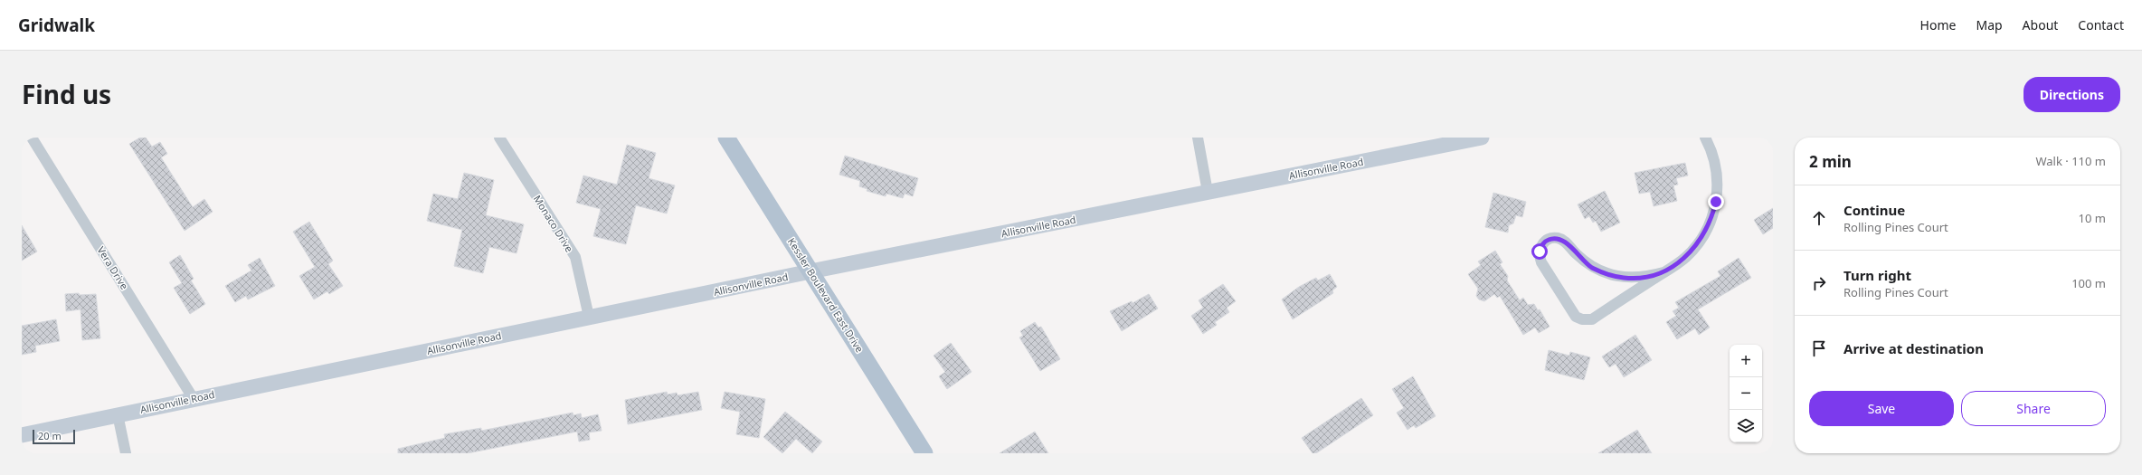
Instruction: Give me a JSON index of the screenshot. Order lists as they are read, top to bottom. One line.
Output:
{"streets":{"main road":["Allisonville Road","Kessler Boulevard East Drive"],"street":["Monaco Drive","Vera Drive"]},"crossings":[["Allisonville Road","Monaco Drive"],["Allisonville Road","Vera Drive"],["Allisonville Road","Kessler Boulevard East Drive"]],"scale_bar":"20 m","page":{"header":"Gridwalk","nav":["Home","Map","About","Contact"],"title":"Find us","buttons":["Directions",["Save","Share"]],"heading":["2 min","Walk · 110 m"],"list":[["Continue","Rolling Pines Court","10 m"],["Turn right","Rolling Pines Court","100 m"],"Arrive at destination"],"map_buttons":["+","−"],"scale":"20 m"}}
